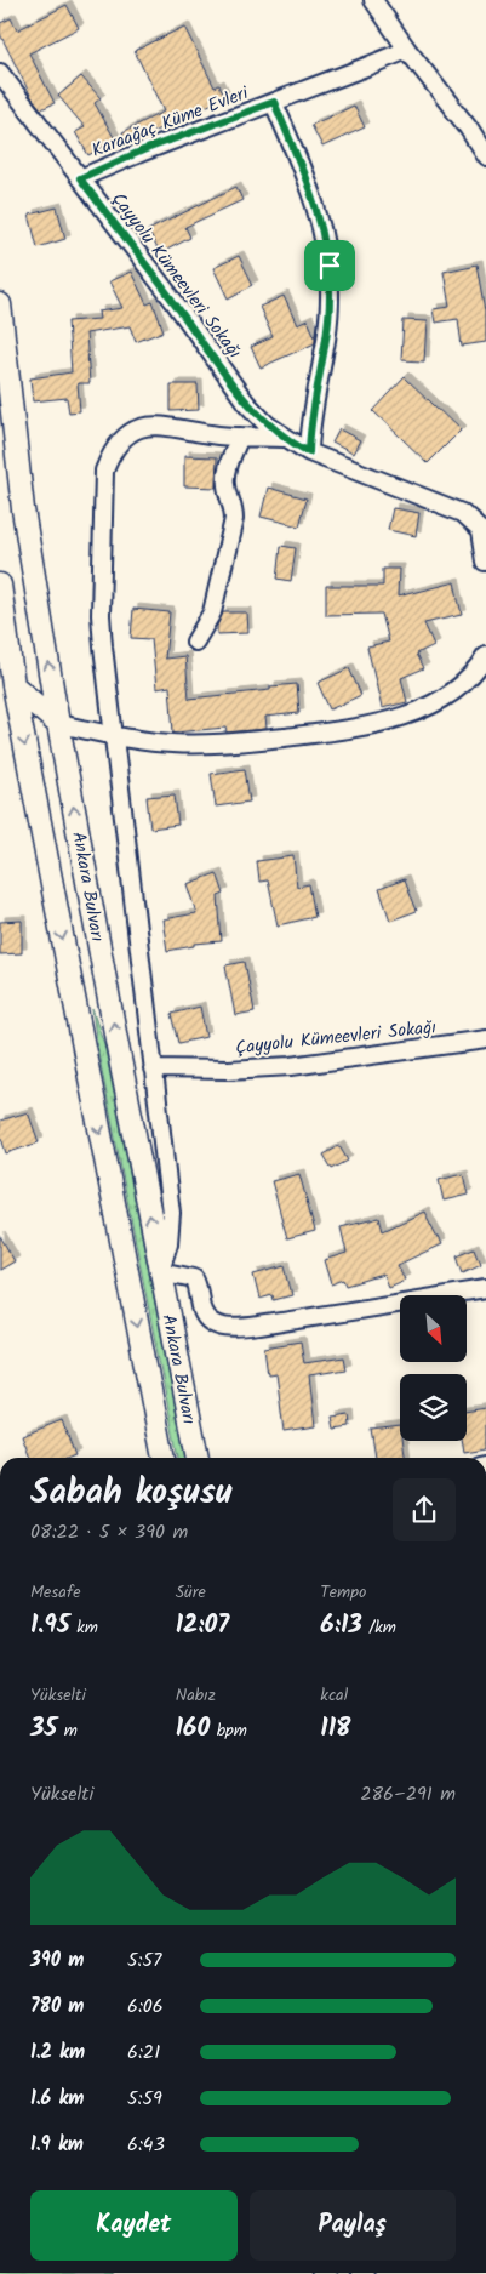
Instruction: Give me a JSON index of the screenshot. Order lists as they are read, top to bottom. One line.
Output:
{"streets":{"main road":["Ankara Bulvarı"],"street":["Karaağaç Küme Evleri","Çayyolu Kümeevleri Sokağı"]},"crossings":[["Karaağaç Küme Evleri","Çayyolu Kümeevleri Sokağı"],["Çayyolu Kümeevleri Sokağı","Ankara Bulvarı"]],"north":"bottom right","page":{"heading":["Sabah koşusu","08:22 · 5 × 390 m"],"stats":[["Mesafe","1.95 km"],["Süre","12:07"],["Tempo","6:13 /km"],["Yükselti","35 m"],["Nabız","160 bpm"],["kcal","118"]],"chart":["Yükselti","286–291 m"],"list":[{"name":"390 m","note":"5:57"},{"name":"780 m","note":"6:06"},{"name":"1.2 km","note":"6:21"},{"name":"1.6 km","note":"5:59"},{"name":"1.9 km","note":"6:43"}],"buttons":["Kaydet","Paylaş"]}}
